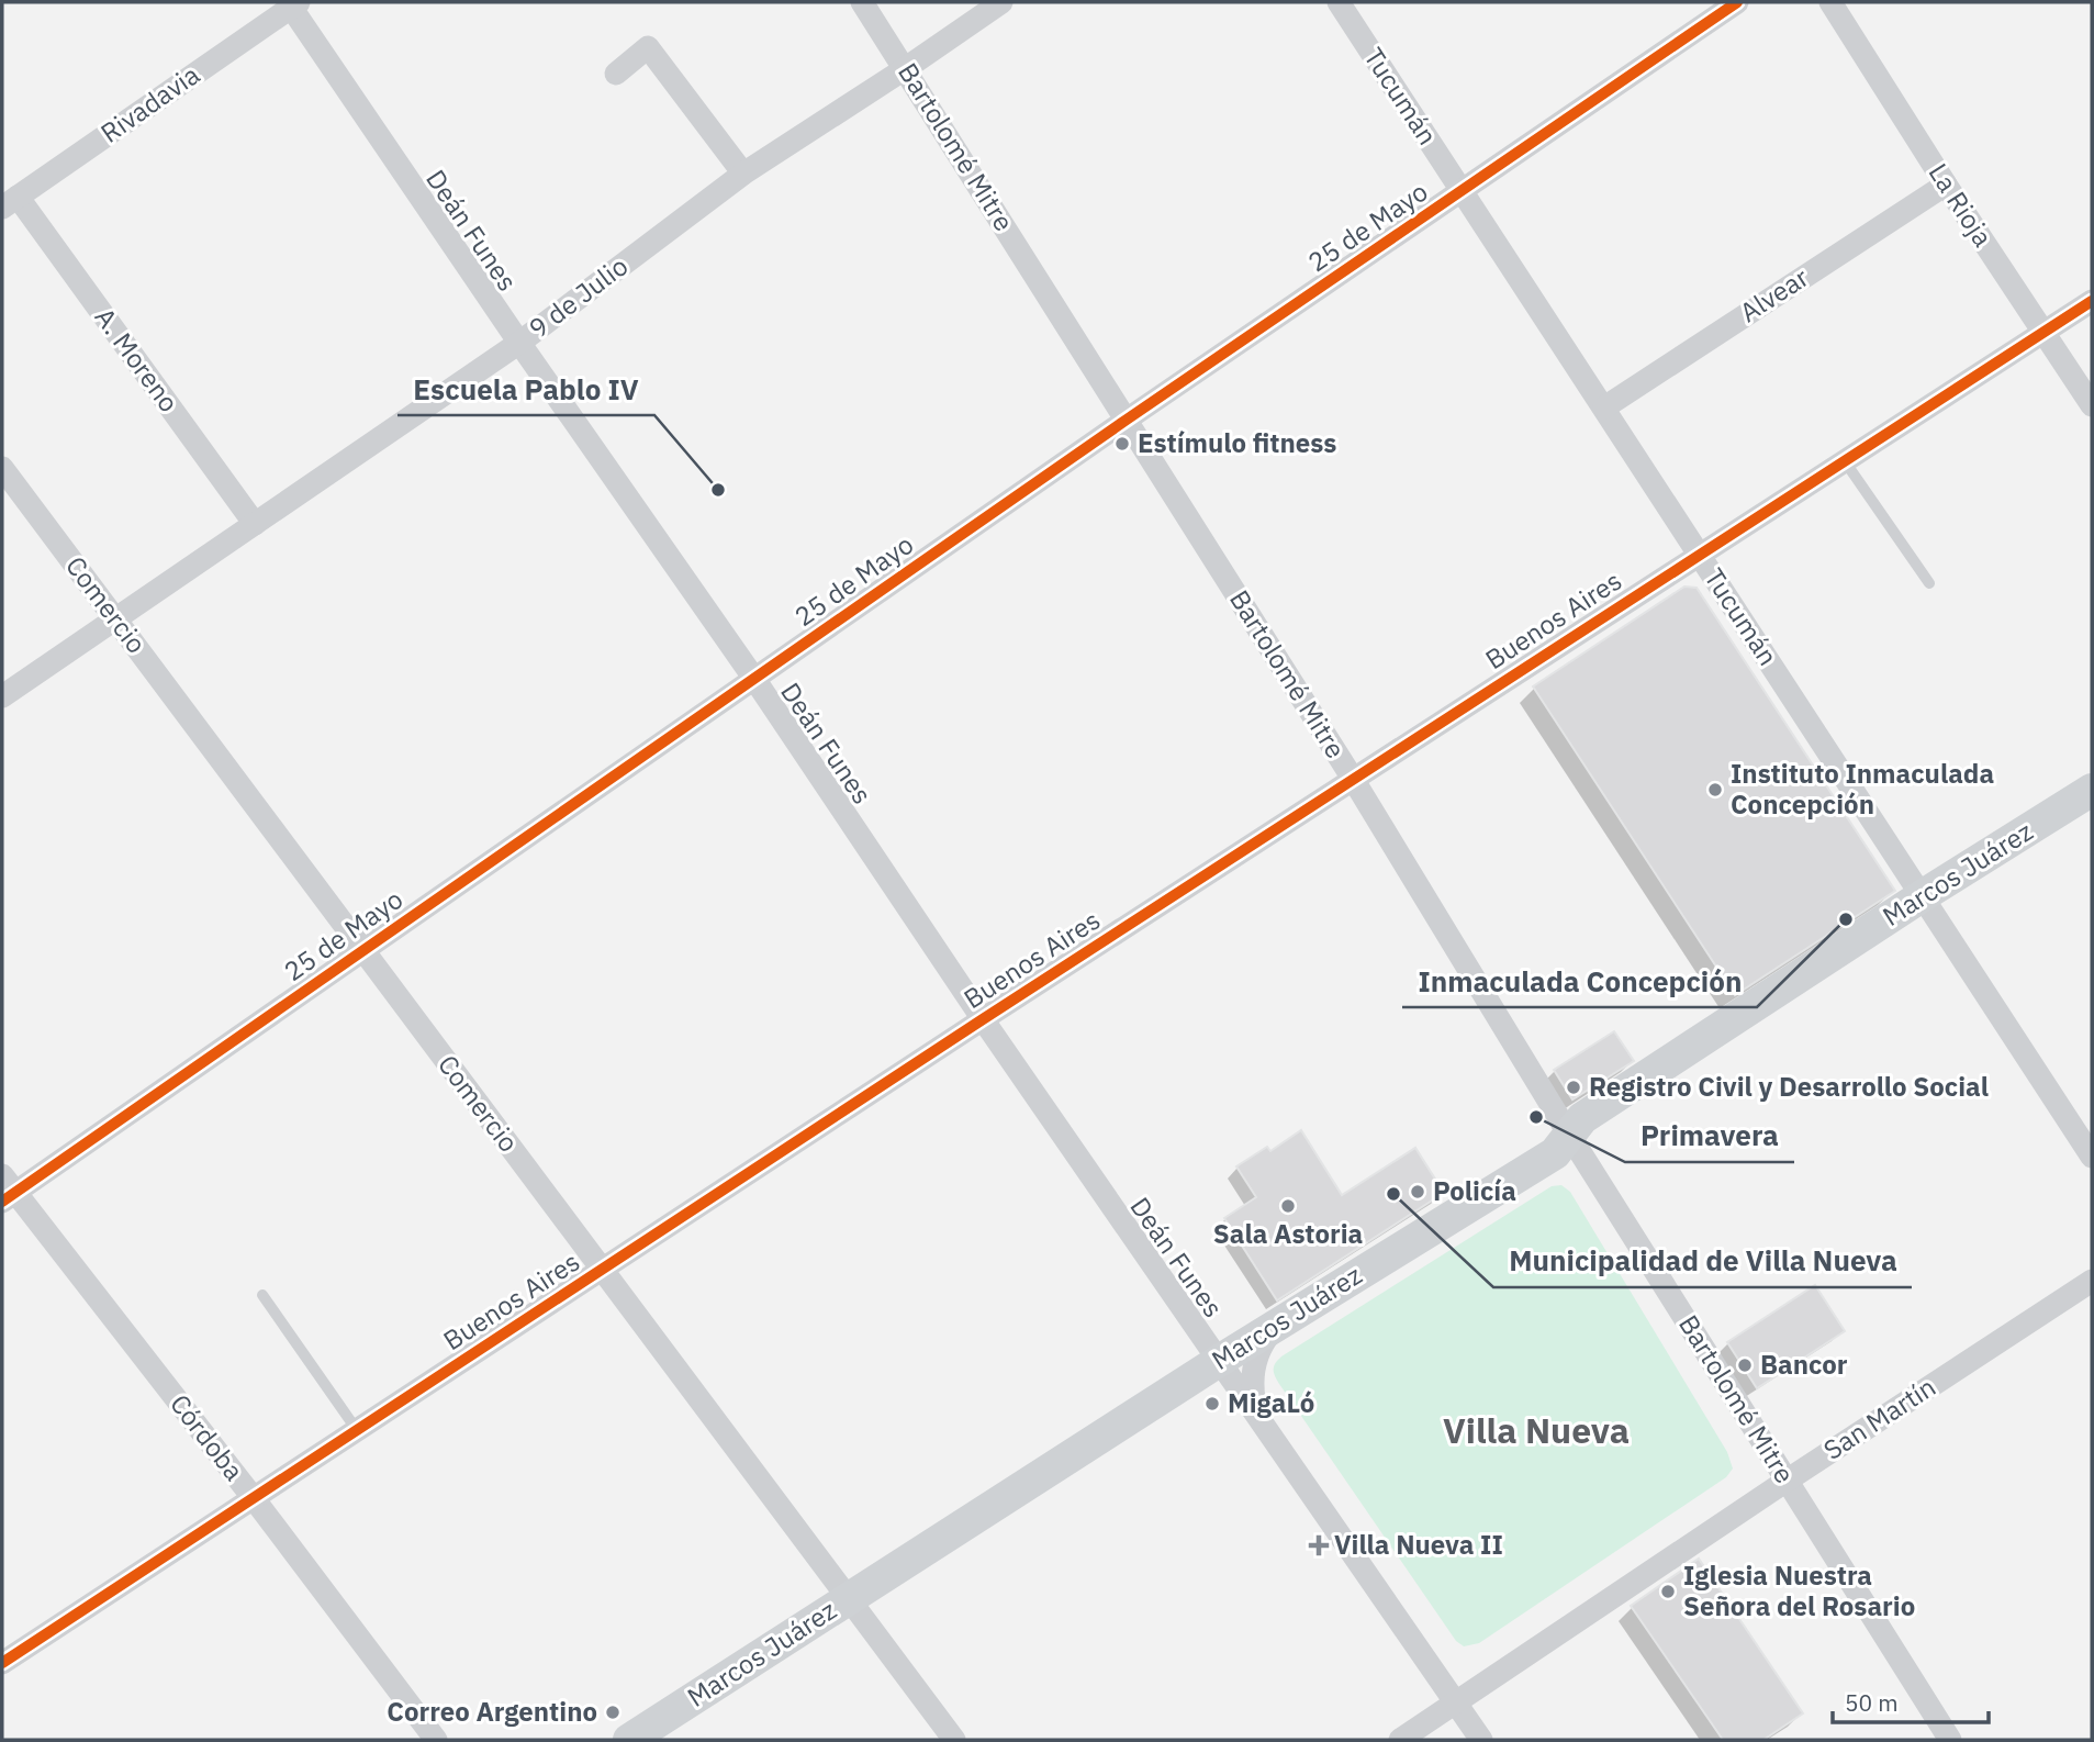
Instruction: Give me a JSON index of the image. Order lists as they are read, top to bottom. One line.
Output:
{"streets":{"main road":["Marcos Juárez"],"street":["Tucumán","Rivadavia","Bartolomé Mitre","La Rioja","25 de Mayo","Deán Funes","Alvear","9 de Julio","A. Moreno","Comercio","Buenos Aires","San Martín","Córdoba"]},"crossings":[["Tucumán","25 de Mayo"],["Tucumán","Alvear"],["Tucumán","Buenos Aires"],["Tucumán","Marcos Juárez"],["Rivadavia","Deán Funes"],["Rivadavia","A. Moreno"],["Bartolomé Mitre","25 de Mayo"],["Bartolomé Mitre","9 de Julio"],["Bartolomé Mitre","Buenos Aires"],["Bartolomé Mitre","Marcos Juárez"],["Bartolomé Mitre","San Martín"],["La Rioja","Alvear"],["La Rioja","Buenos Aires"],["25 de Mayo","Deán Funes"],["25 de Mayo","Comercio"],["25 de Mayo","Córdoba"],["Deán Funes","9 de Julio"],["Deán Funes","Buenos Aires"],["Deán Funes","Marcos Juárez"],["Deán Funes","San Martín"],["9 de Julio","A. Moreno"],["9 de Julio","Comercio"],["Comercio","Buenos Aires"],["Comercio","Marcos Juárez"],["Buenos Aires","Córdoba"]],"districts":["Villa Nueva"],"places":{"other":["Estímulo fitness","Escuela Pablo IV","Instituto Inmaculada Concepción","Inmaculada Concepción","Registro Civil y Desarrollo Social","Primavera","Policía","Municipalidad de Villa Nueva","Sala Astoria","Bancor","MigaLó","Iglesia Nuestra Señora del Rosario","Correo Argentino"],"health":["Villa Nueva II"]},"scale_bar":"50 m"}
